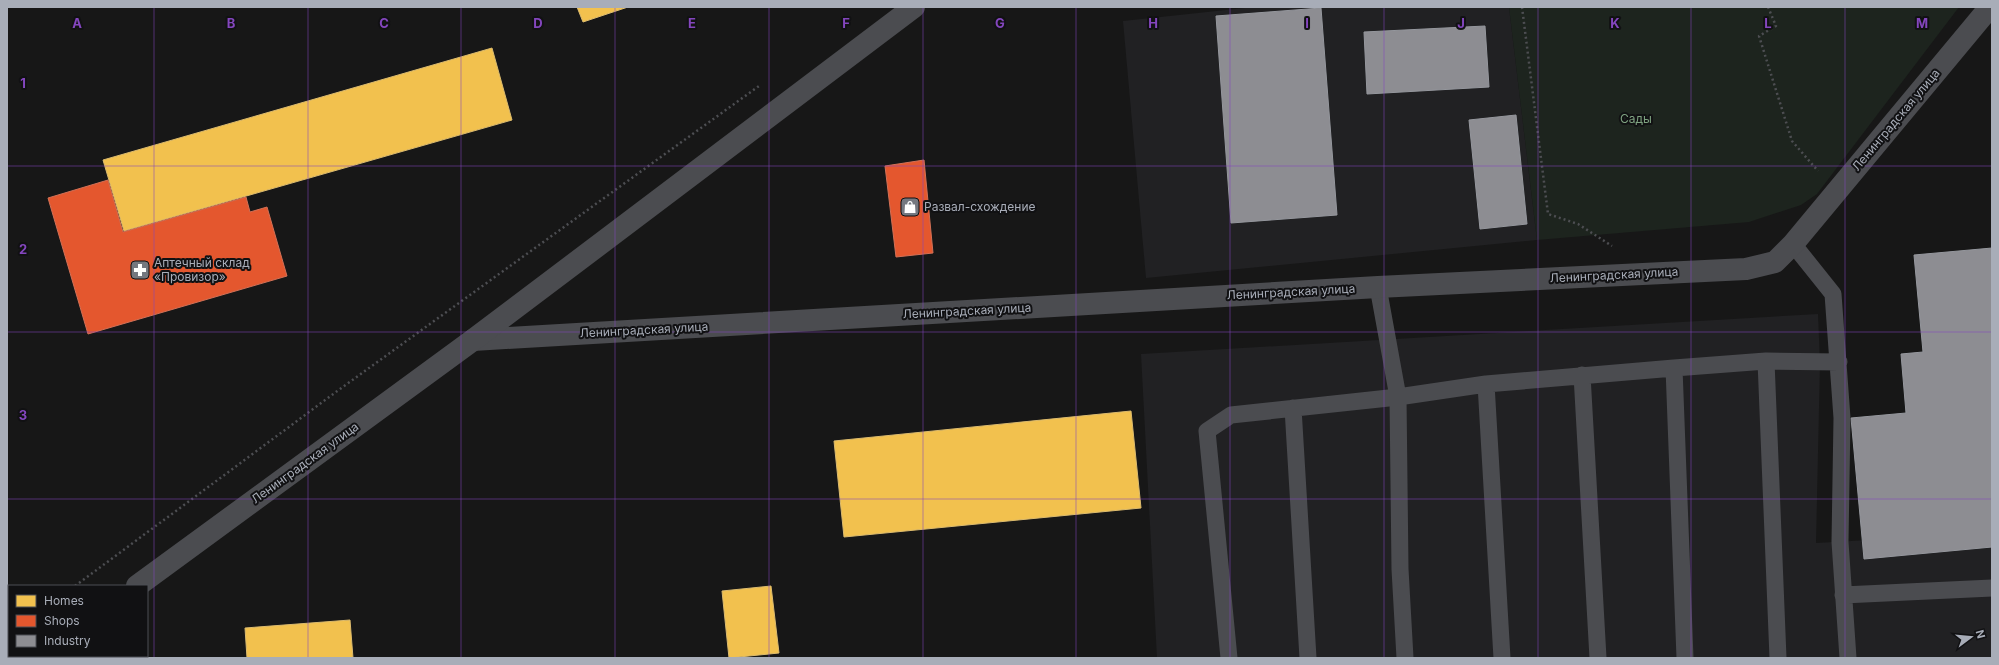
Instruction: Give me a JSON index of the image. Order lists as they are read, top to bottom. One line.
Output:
{"streets":{"street":["Ленинградская улица"]},"parks":["Сады"],"places":{"shop":["Развал-схождение"],"pharmacy":["Аптечный склад «Провизор»"]},"legend":["Homes","Shops","Industry"],"north":"right","grid":{"columns":["A","B","C","D","E","F","G","H","I","J","K","L","M"],"rows":["1","2","3"]}}
